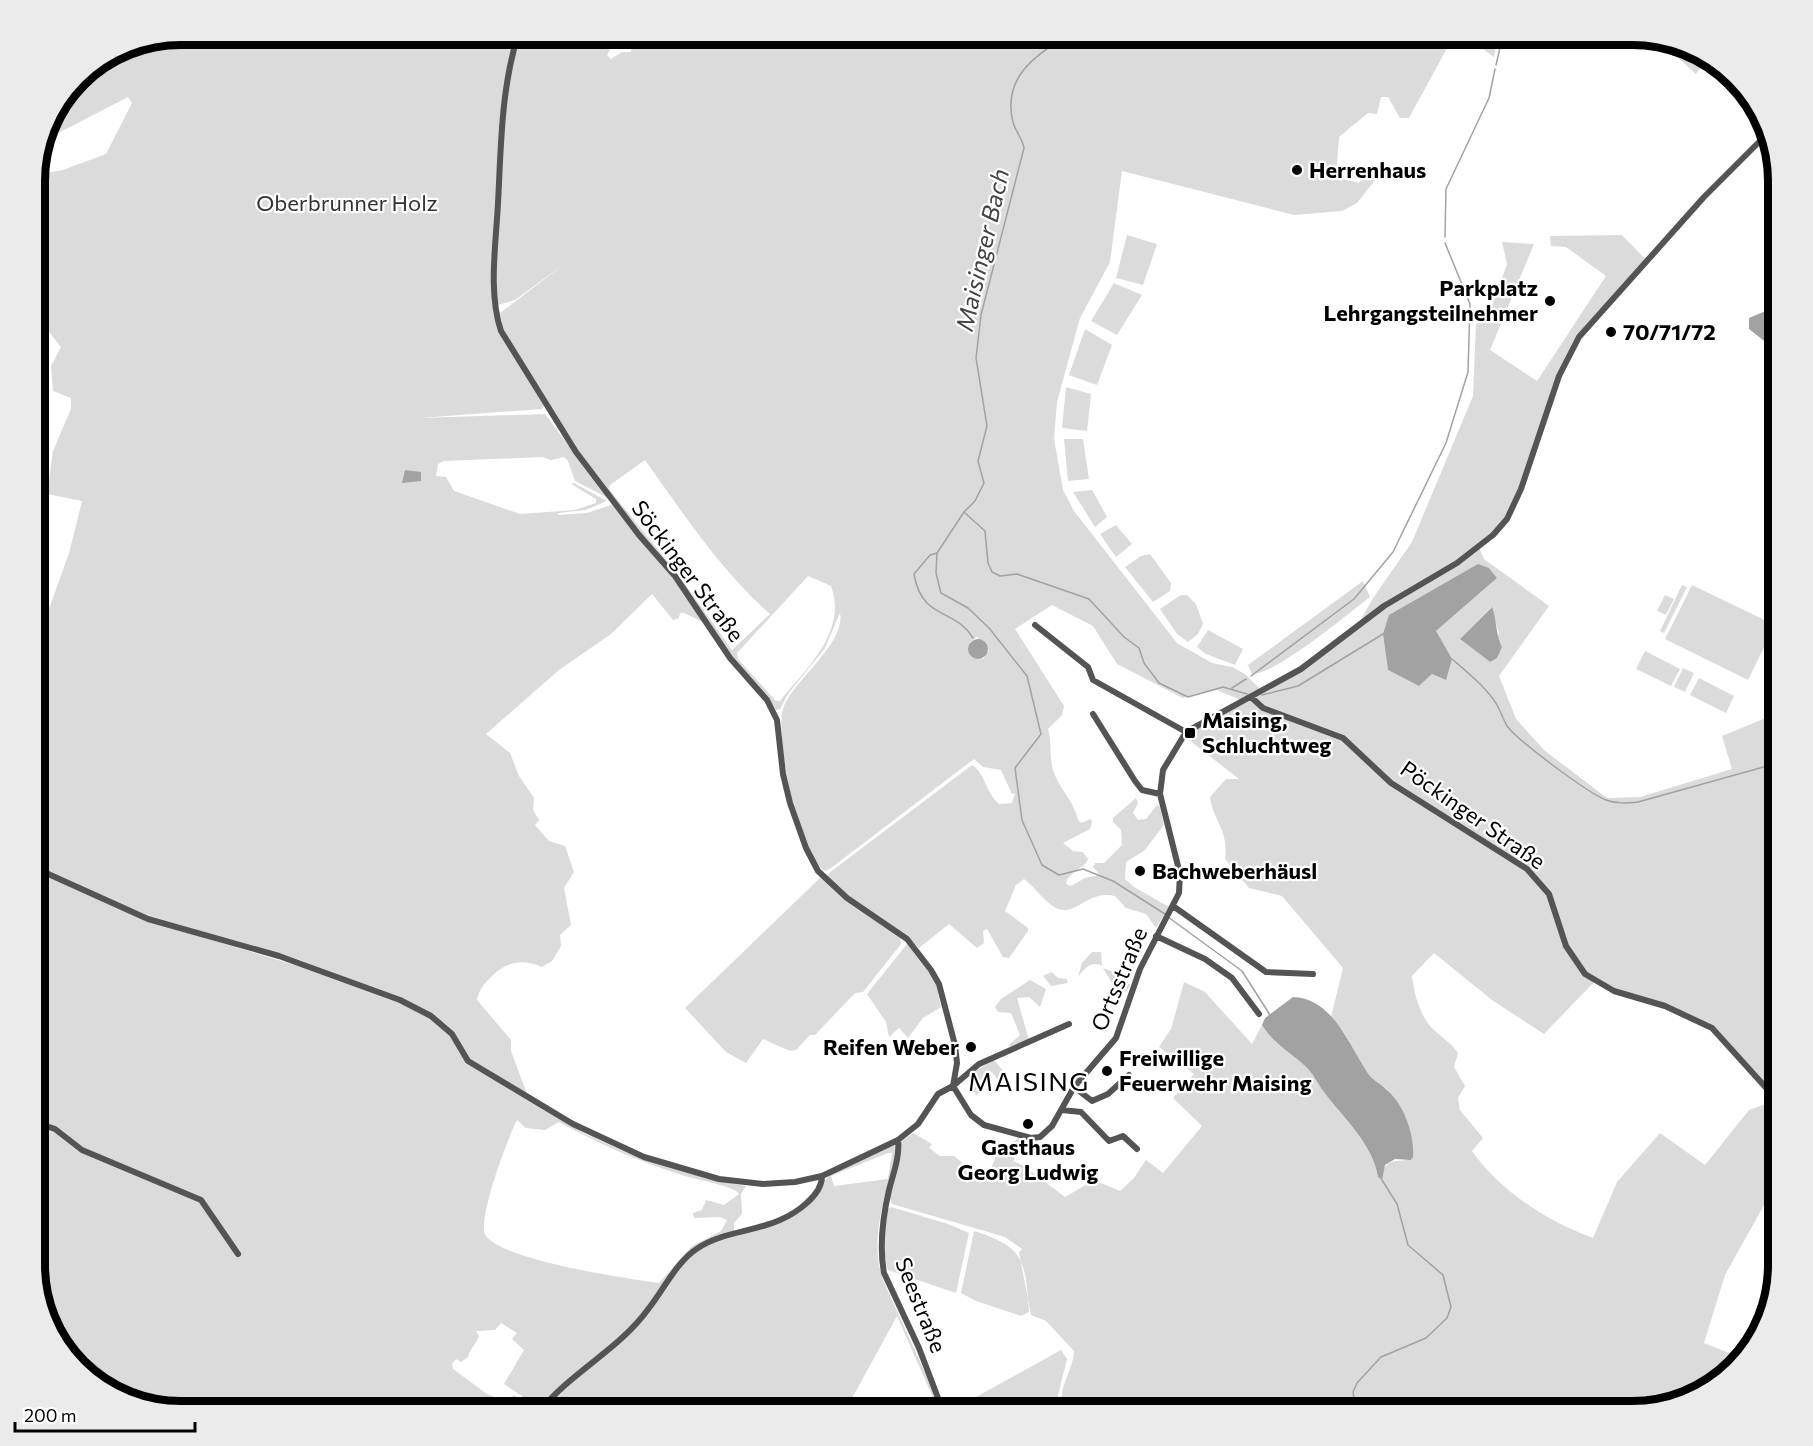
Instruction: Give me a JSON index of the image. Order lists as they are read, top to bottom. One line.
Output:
{"streets":{"street":["Söckinger Straße","Pöckinger Straße","Ortsstraße","Seestraße"]},"crossings":[["Söckinger Straße","Ortsstraße"]],"districts":["MAISING"],"water":["Maisinger Bach"],"parks":["Oberbrunner Holz"],"places":{"other":["Herrenhaus","Parkplatz Lehrgangsteilnehmer","70/71/72","Bachweberhäusl","Reifen Weber","Freiwillige Feuerwehr Maising","Gasthaus Georg Ludwig"],"transit":["Maising, Schluchtweg"]},"scale_bar":"200 m"}
